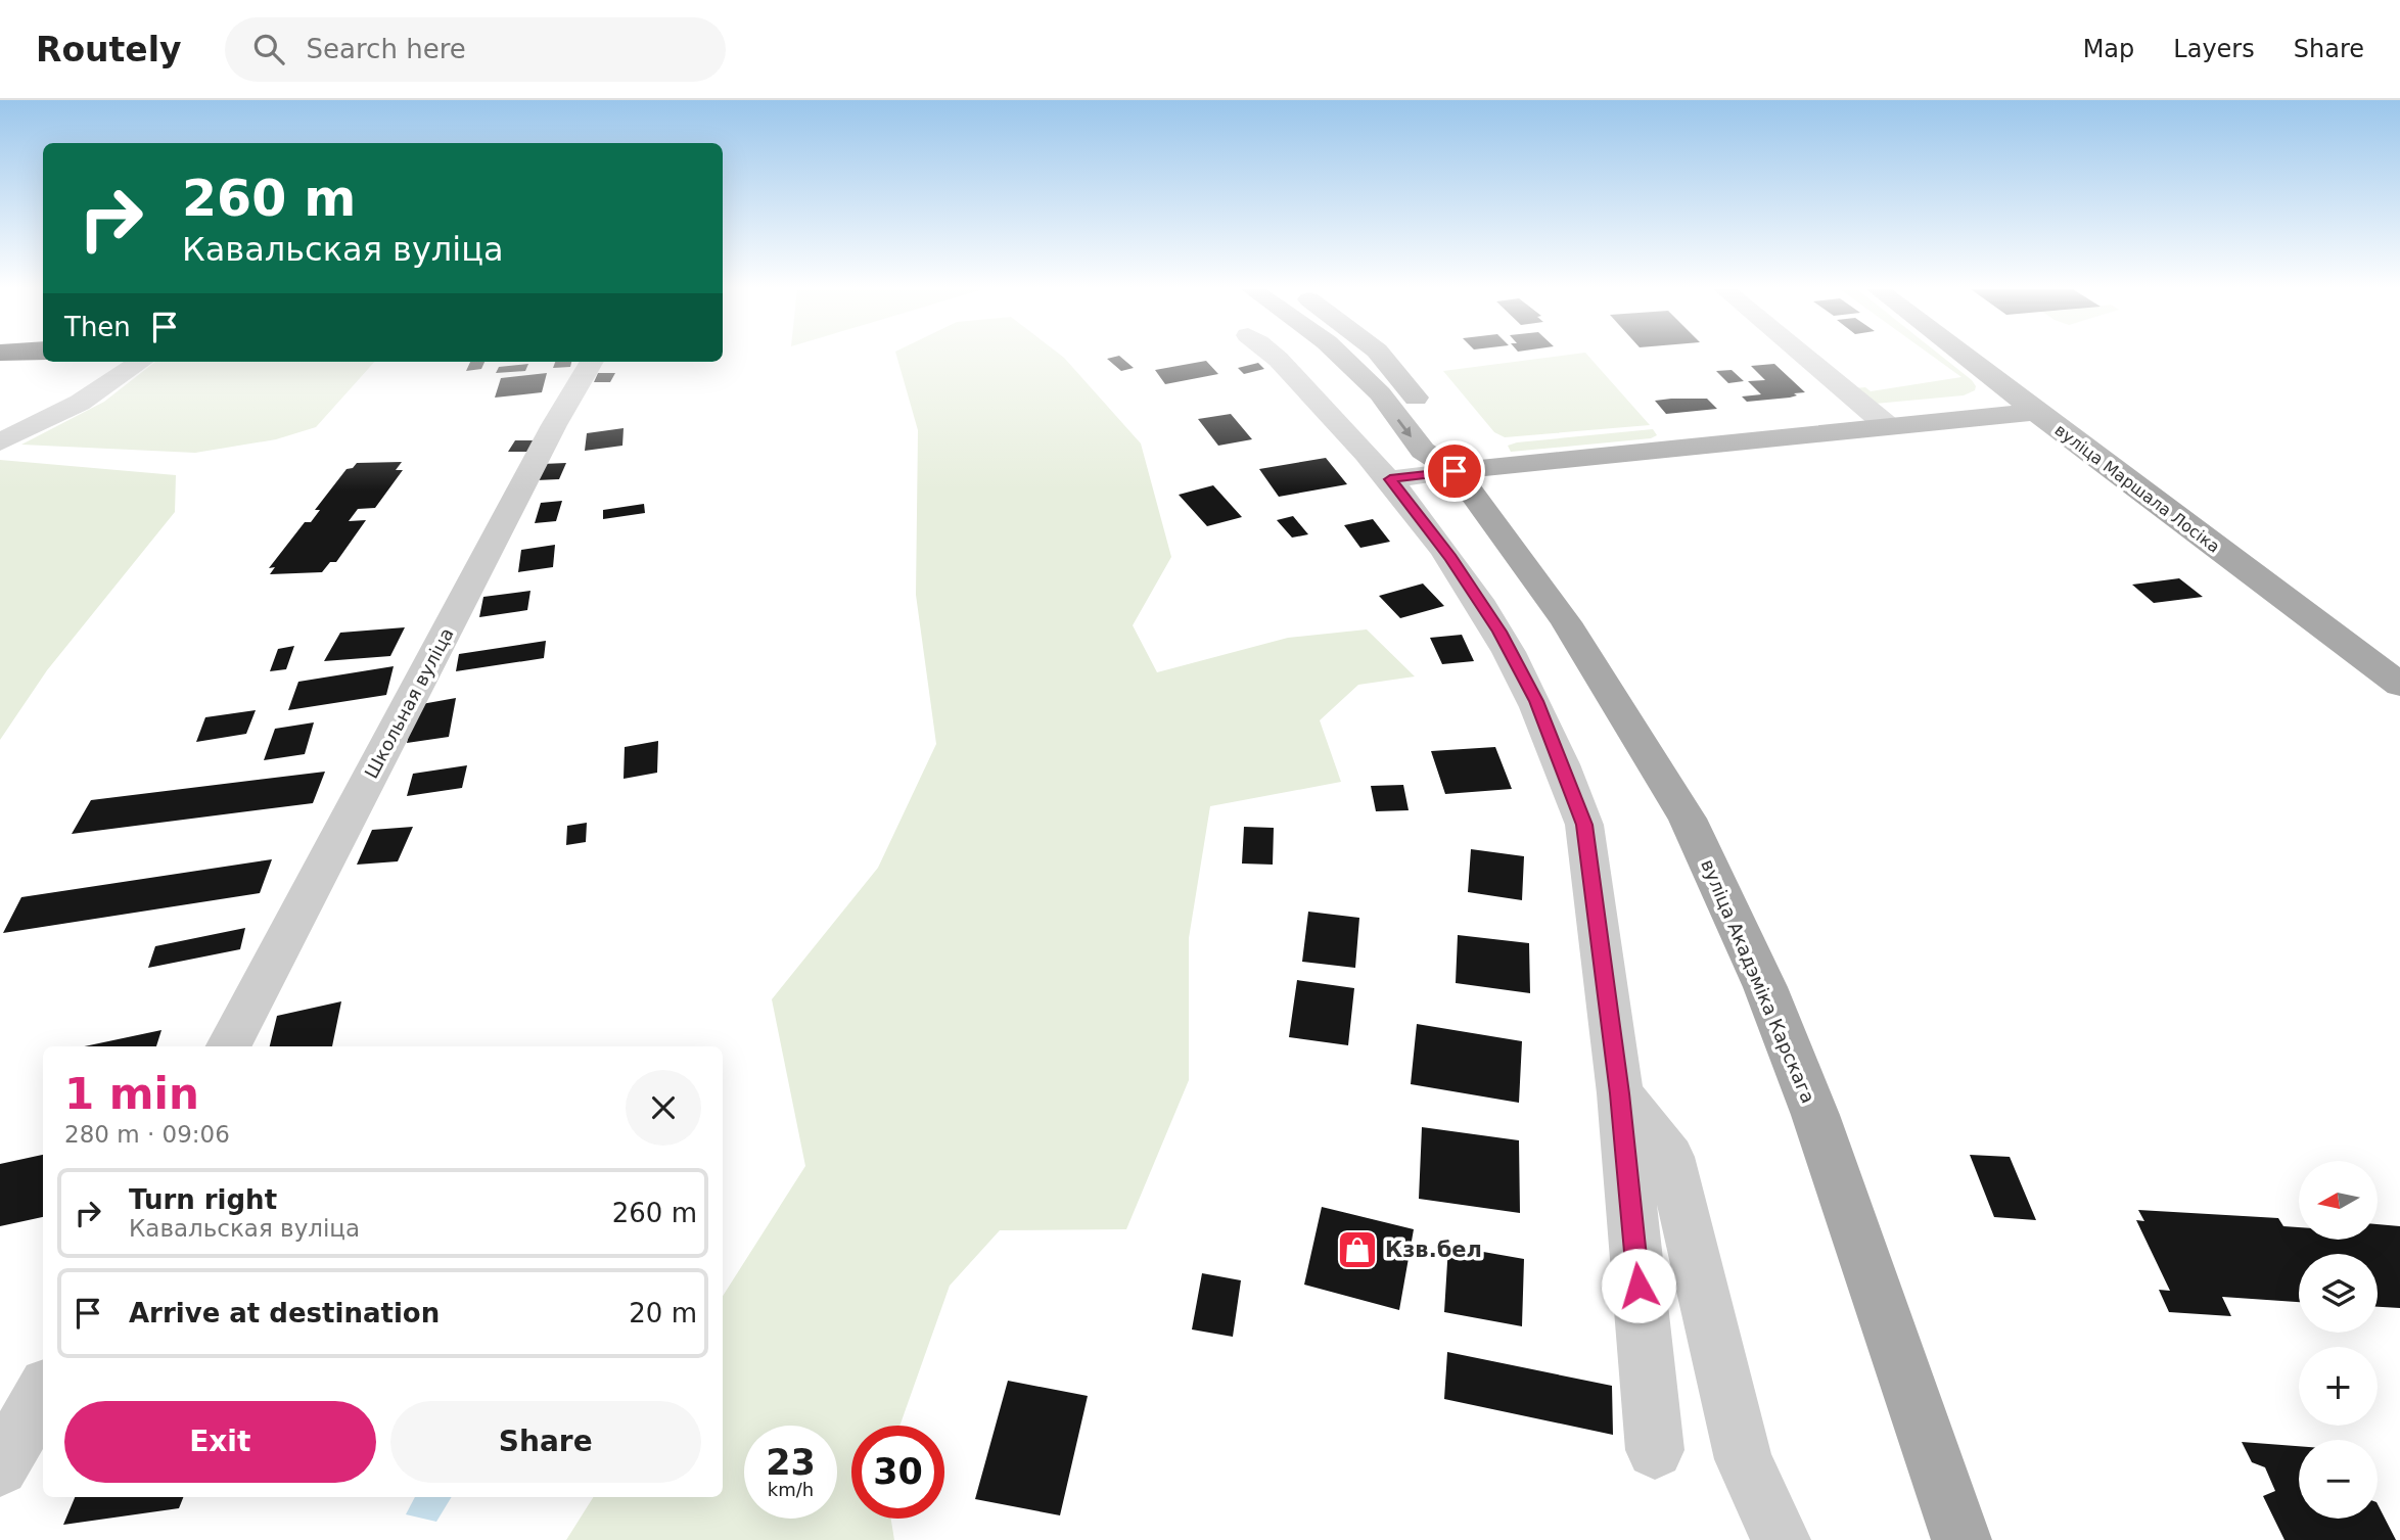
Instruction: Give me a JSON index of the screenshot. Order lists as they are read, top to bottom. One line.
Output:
{"streets":{"main road":["вуліца Маршала Лосіка","вуліца Акадэміка Карскага"],"street":["Школьная вуліца"]},"places":{"shop":["Кзв.бел"]},"north":"left","page":{"header":"Routely","search":"Search here","nav":["Map","Layers","Share"],"turn":["260 m","Кавальская вуліца"],"then":"Then","heading":["1 min","280 m · 09:06"],"map_buttons":["+","−"],"list":[{"name":"Turn right","note":"Кавальская вуліца","value":"260 m"},{"name":"Arrive at destination","value":"20 m"}],"buttons":["Exit","Share"],"speed":"23 km/h","limit":"30"}}
